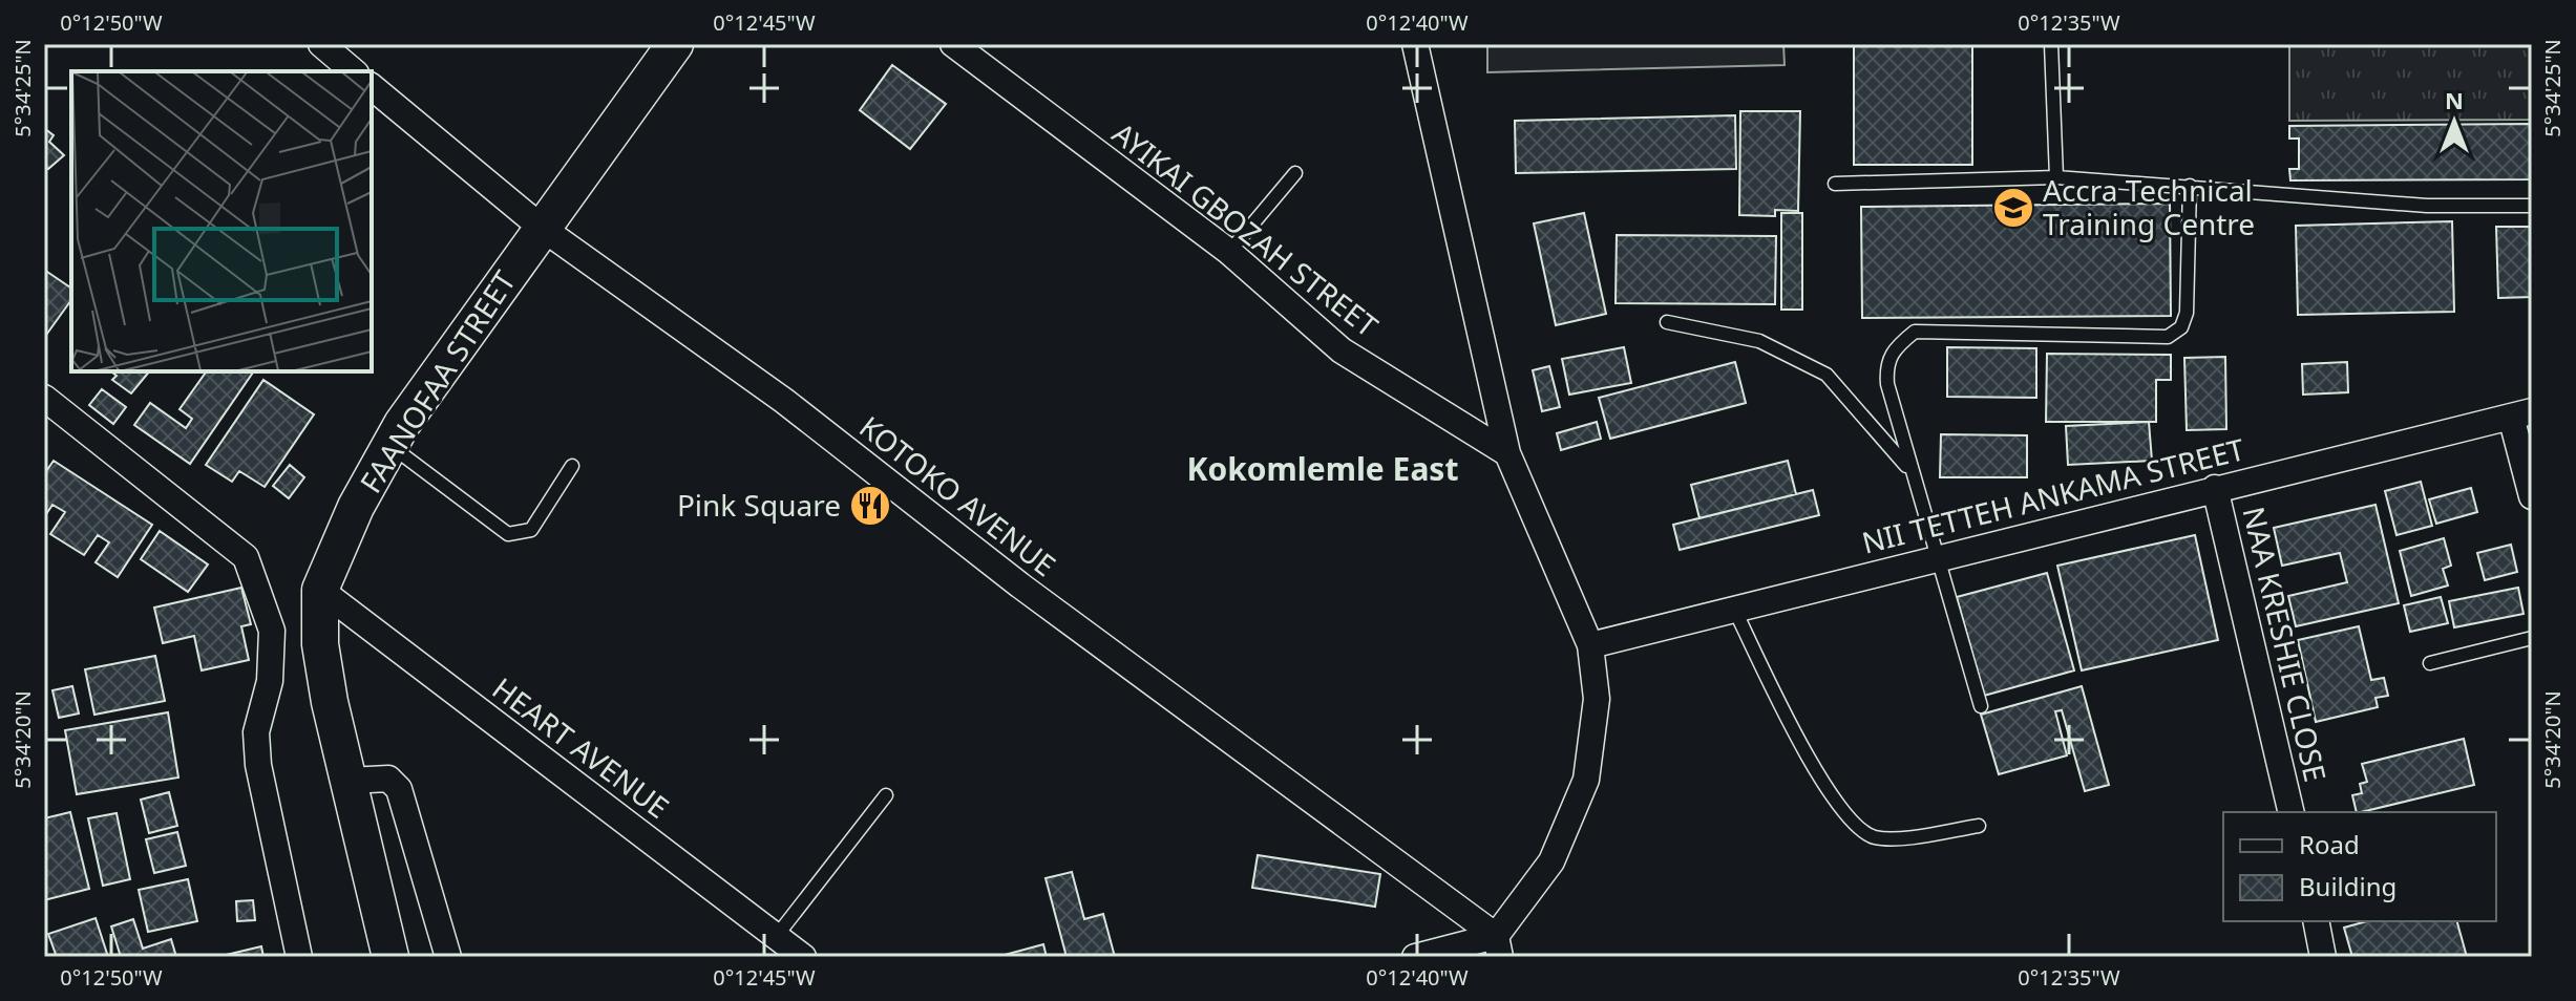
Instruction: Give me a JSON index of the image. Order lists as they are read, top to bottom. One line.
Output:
{"streets":{"main road":["FAANOFAA STREET"],"street":["AYIKAI GBOZAH STREET","KOTOKO AVENUE","NII TETTEH ANKAMA STREET","NAA KRESHIE CLOSE","HEART AVENUE"]},"crossings":[["FAANOFAA STREET","KOTOKO AVENUE"],["FAANOFAA STREET","HEART AVENUE"],["NII TETTEH ANKAMA STREET","NAA KRESHIE CLOSE"]],"districts":["Kokomlemle East"],"places":{"school or university":["Accra Technical Training Centre"],"restaurant":["Pink Square"]},"legend":["Road","Building"],"north":"top","coordinates":["0°12'50\"W","0°12'45\"W","0°12'40\"W","0°12'35\"W","5°34'25\"N","5°34'20\"N"]}
